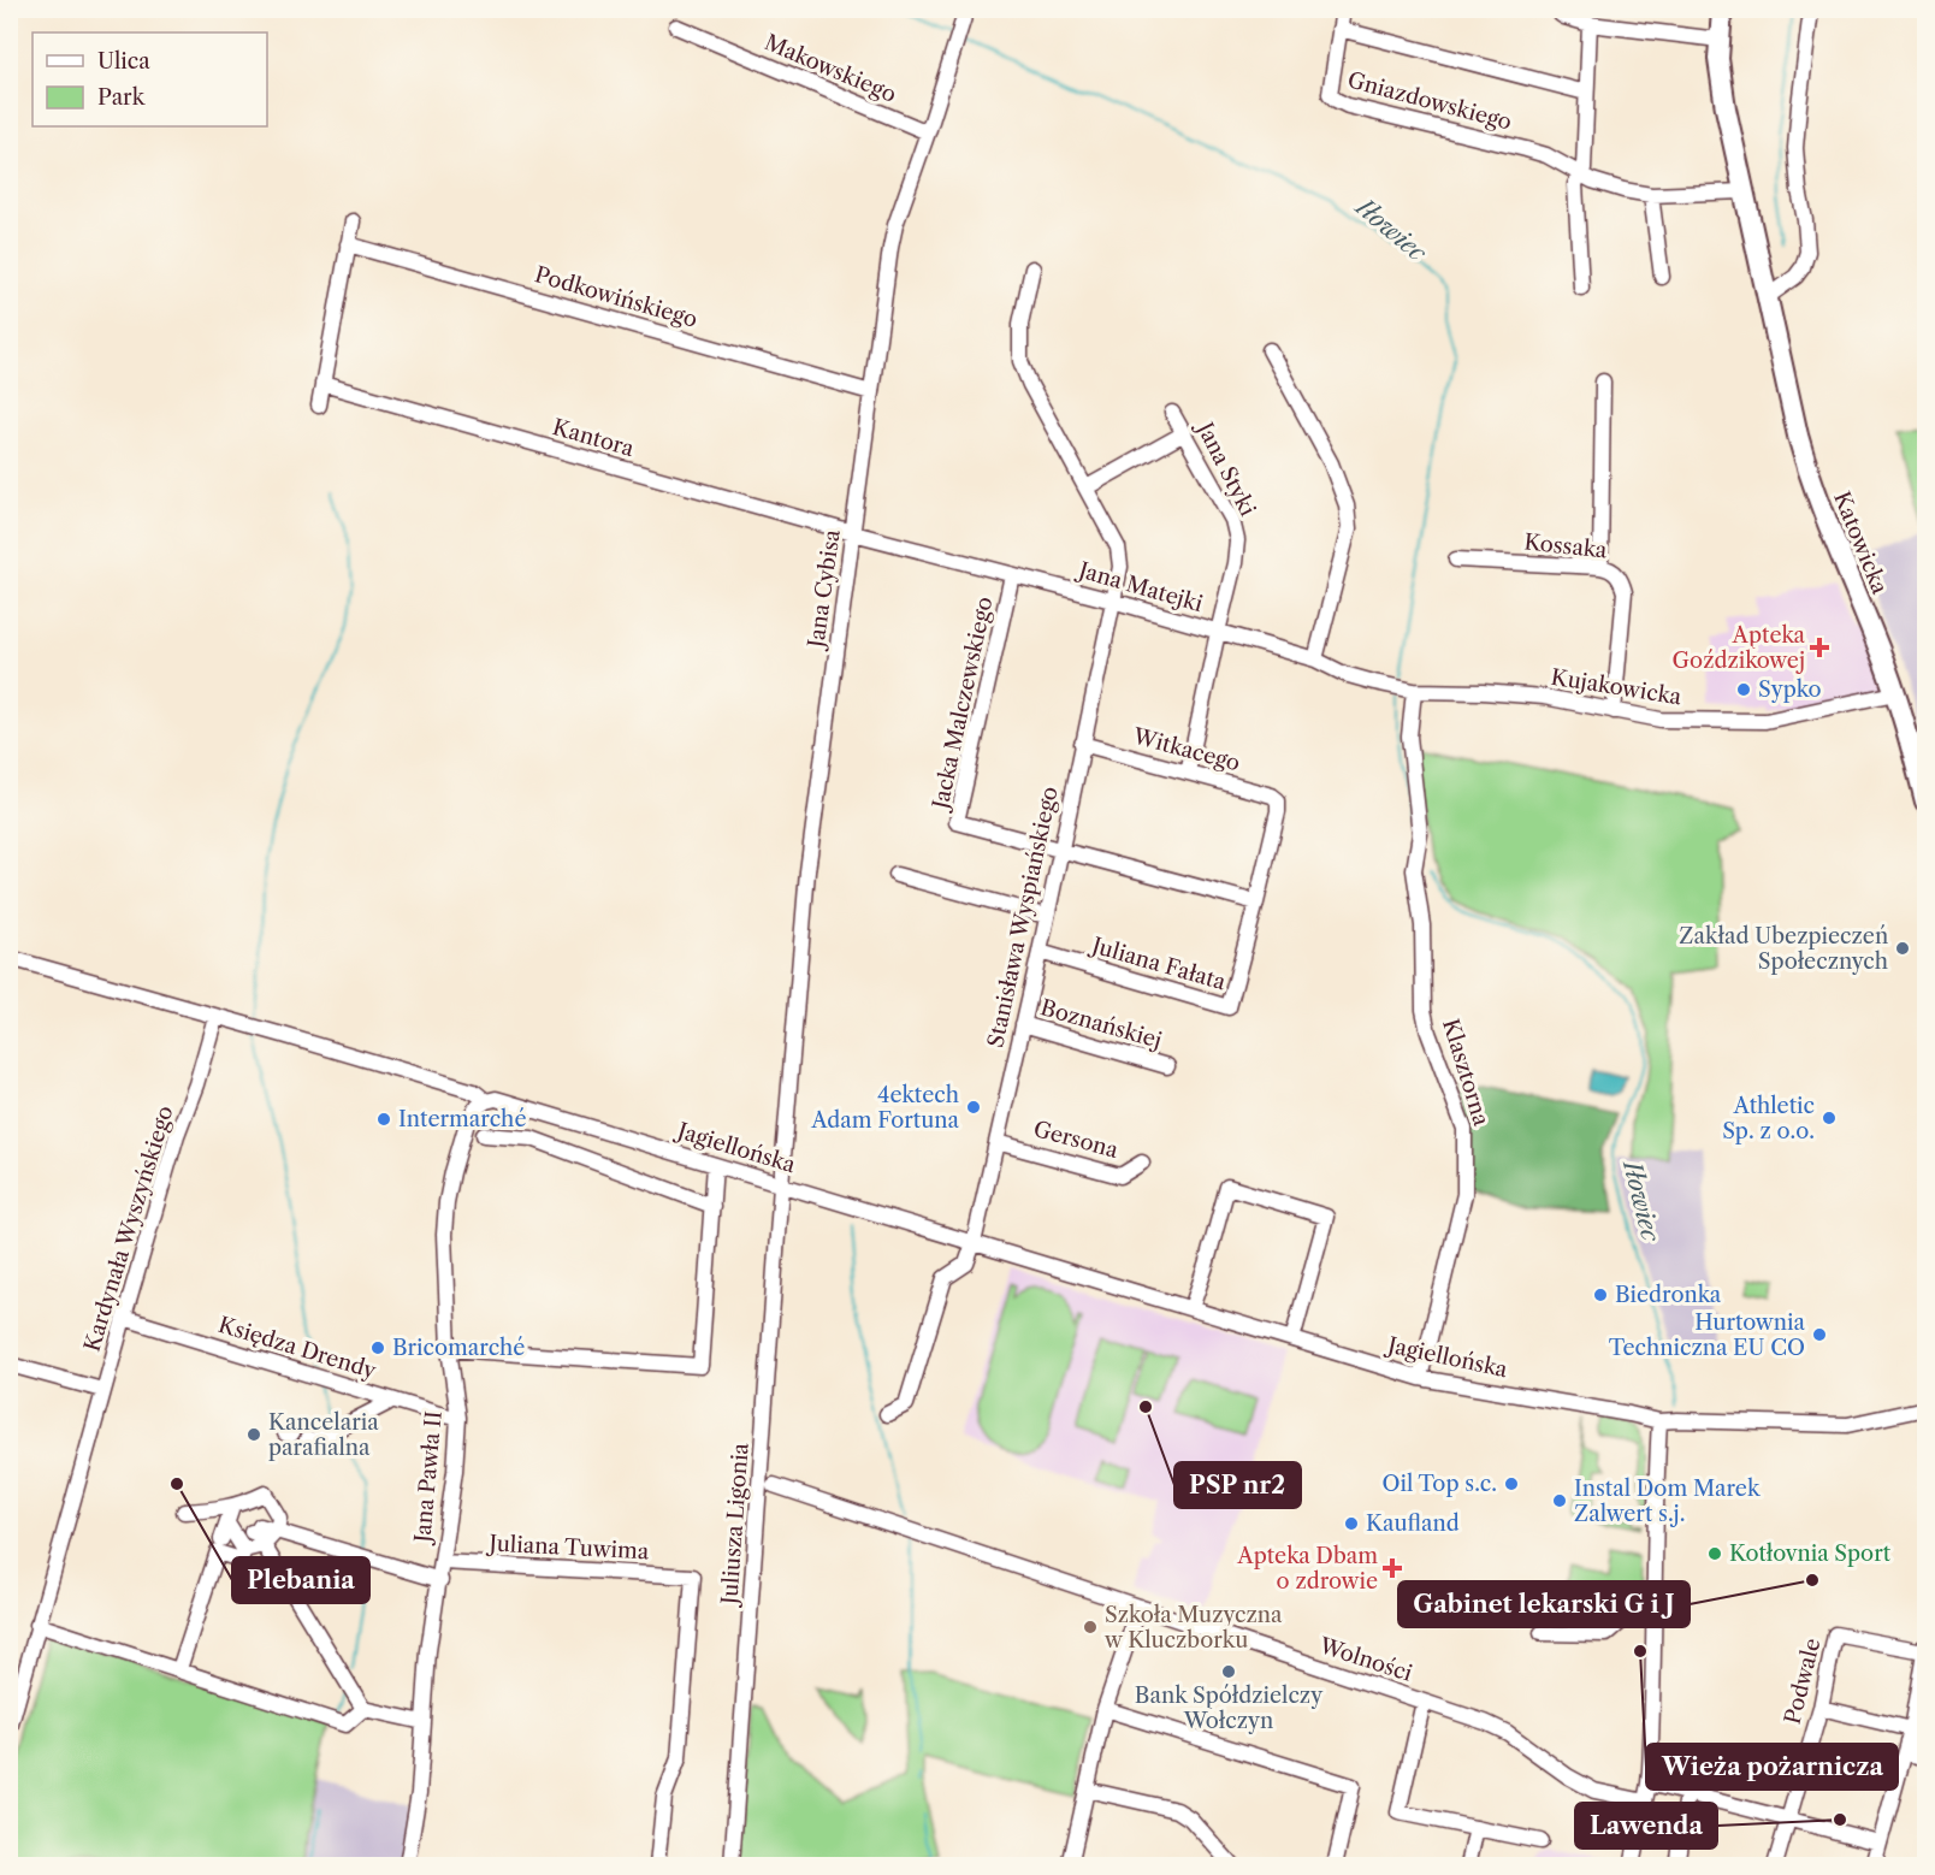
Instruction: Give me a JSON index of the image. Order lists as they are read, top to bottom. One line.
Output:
{"streets":{"main road":["Katowicka"],"street":["Makowskiego","Gniazdowskiego","Podkowińskiego","Kantora","Jana Styki","Kossaka","Jana Matejki","Jana Cybisa","Kujakowicka","Jacka Malczewskiego","Witkacego","Stanisława Wyspiańskiego","Juliana Fałata","Boznańskiej","Klasztorna","Gersona","Jagiellońska","Kardynała Wyszyńskiego","Księdza Drendy","Jana Pawła II","Juliusza Ligonia","Juliana Tuwima","Wolności","Podwale"]},"crossings":[["Makowskiego","Jana Cybisa"],["Podkowińskiego","Jana Cybisa"],["Kantora","Jana Matejki"],["Kantora","Jana Cybisa"],["Jana Styki","Jana Matejki"],["Jana Styki","Witkacego"],["Katowicka","Kujakowicka"],["Kossaka","Kujakowicka"],["Jana Matejki","Jana Cybisa"],["Jana Matejki","Kujakowicka"],["Jana Matejki","Jacka Malczewskiego"],["Jana Matejki","Stanisława Wyspiańskiego"],["Jana Matejki","Klasztorna"],["Jana Cybisa","Jagiellońska"],["Jana Cybisa","Juliusza Ligonia"],["Kujakowicka","Klasztorna"],["Jacka Malczewskiego","Stanisława Wyspiańskiego"],["Witkacego","Stanisława Wyspiańskiego"],["Witkacego","Juliana Fałata"],["Stanisława Wyspiańskiego","Juliana Fałata"],["Stanisława Wyspiańskiego","Boznańskiej"],["Stanisława Wyspiańskiego","Gersona"],["Stanisława Wyspiańskiego","Jagiellońska"],["Klasztorna","Jagiellońska"],["Jagiellońska","Jana Pawła II"],["Jagiellońska","Juliusza Ligonia"],["Kardynała Wyszyńskiego","Księdza Drendy"],["Księdza Drendy","Jana Pawła II"],["Jana Pawła II","Juliana Tuwima"]],"water":["Iłowiec"],"places":{"health":["Apteka Goździkowej","Apteka Dbam o zdrowie"],"other":["Sypko","Zakład Ubezpieczeń Społecznych","4ektech Adam Fortuna","Athletic Sp. z o.o.","Intermarché","Biedronka","Hurtownia Techniczna EU CO","Bricomarché","PSP nr2","Kancelaria parafialna","Plebania","Oil Top s.c.","Instal Dom Marek Zalwert s.j.","Kaufland","Kotłovnia Sport","Gabinet lekarski G i J","Szkoła Muzyczna w Kluczborku","Wieża pożarnicza","Bank Spółdzielczy Wołczyn","Lawenda"]},"legend":["Ulica","Park"]}
